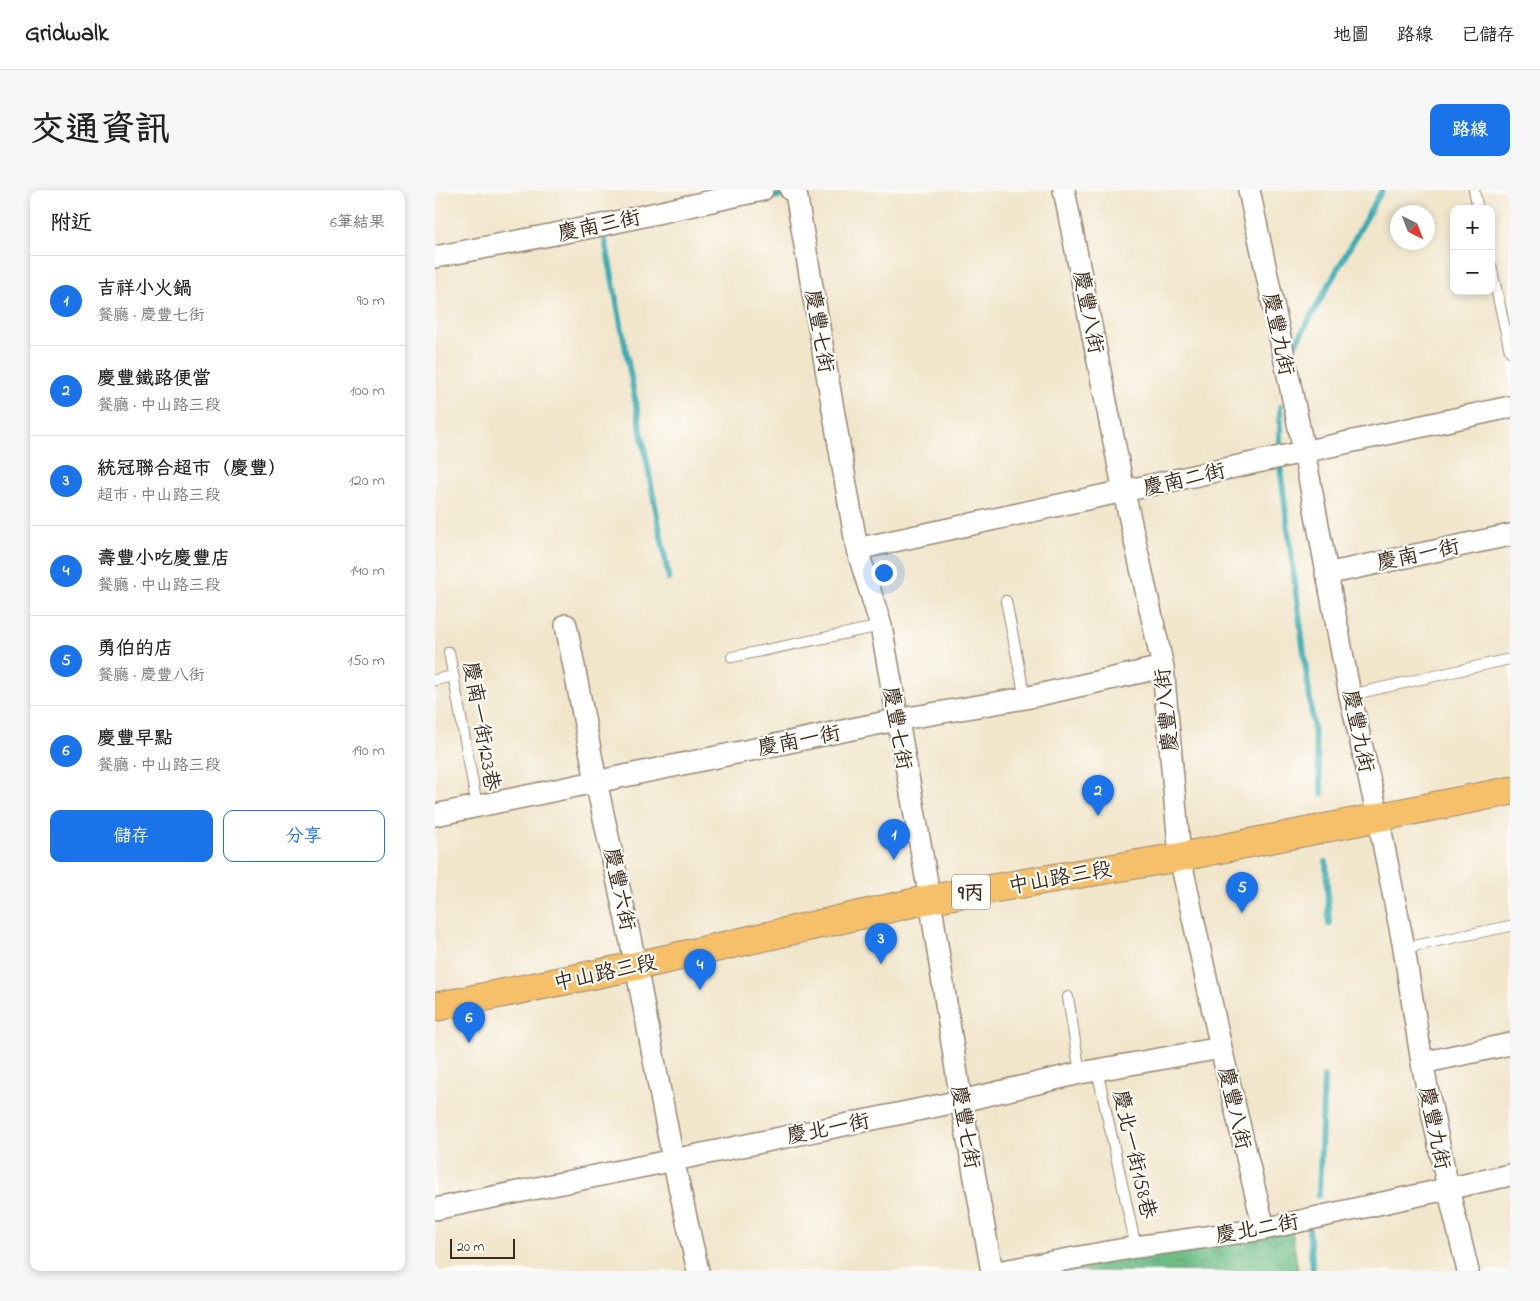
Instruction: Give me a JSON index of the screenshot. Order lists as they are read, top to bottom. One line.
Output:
{"streets":{"main road":["中山路三段","9丙"],"street":["慶南三街","慶豐八街","慶豐七街","慶豐九街","慶南二街","慶南一街","慶豐六街","慶北一街","慶北二街"],"lane":["慶南一街123巷","慶北一街158巷"]},"crossings":[["慶豐八街","慶南二街"],["慶豐八街","慶南一街"],["慶豐八街","中山路三段"],["慶豐八街","慶北一街"],["慶豐八街","慶北二街"],["慶豐七街","慶南二街"],["慶豐七街","慶南一街"],["慶豐七街","中山路三段"],["慶豐七街","慶北一街"],["慶豐九街","慶南二街"],["慶豐九街","慶南一街"],["慶豐九街","中山路三段"],["慶豐九街","慶北二街"],["慶南一街","慶南一街123巷"],["慶南一街","慶豐六街"],["中山路三段","慶豐六街"],["慶豐六街","慶北一街"],["慶北一街","慶北一街158巷"],["慶北一街158巷","慶北二街"]],"scale_bar":"20 m","north":"bottom right","page":{"header":"Gridwalk","nav":["地圖","路線","已儲存"],"title":"交通資訊","buttons":["路線",["儲存","分享"]],"heading":["附近","6筆結果"],"map_buttons":["+","−"],"list":[{"mark":"1","name":"吉祥小火鍋","note":"餐廳 · 慶豐七街","value":"90 m"},{"mark":"2","name":"慶豐鐵路便當","note":"餐廳 · 中山路三段","value":"100 m"},{"mark":"3","name":"統冠聯合超市（慶豐）","note":"超市 · 中山路三段","value":"120 m"},{"mark":"4","name":"壽豐小吃慶豐店","note":"餐廳 · 中山路三段","value":"140 m"},{"mark":"5","name":"勇伯的店","note":"餐廳 · 慶豐八街","value":"150 m"},{"mark":"6","name":"慶豐早點","note":"餐廳 · 中山路三段","value":"190 m"}],"pins":["2","1","5","3","4","6"],"scale":"20 m"}}
